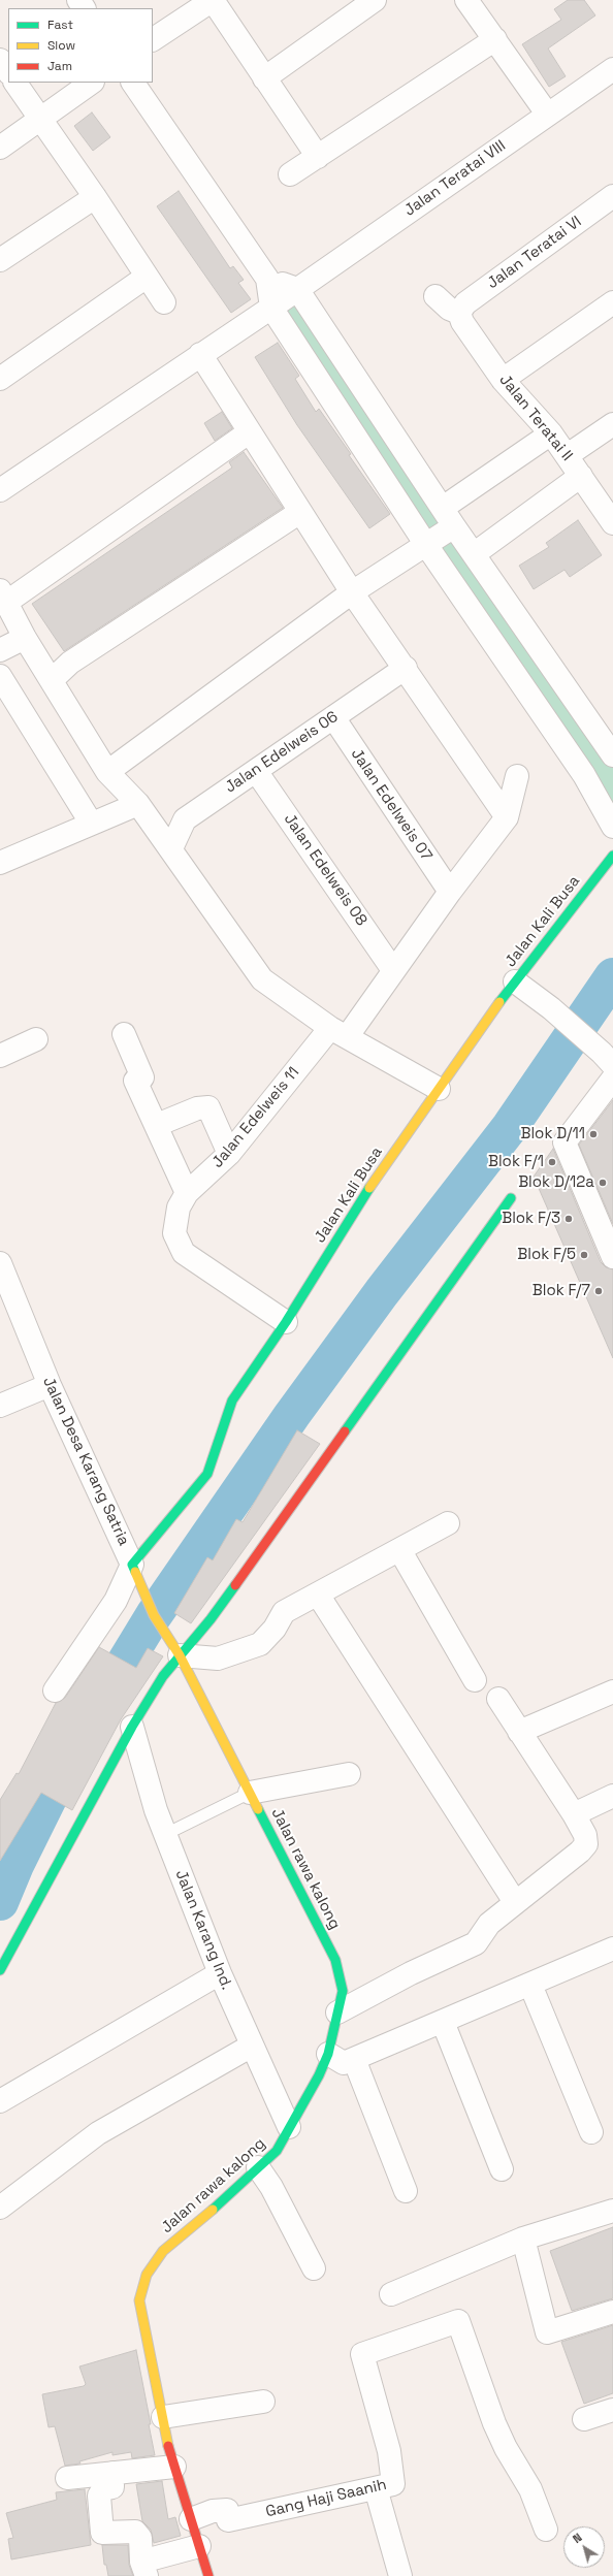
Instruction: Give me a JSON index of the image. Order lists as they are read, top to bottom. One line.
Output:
{"streets":{"street":["Jalan Teratai VIII","Jalan Teratai VI","Jalan Teratai II","Jalan Edelweis 06","Jalan Edelweis 07","Jalan Edelweis 08","Jalan Kali Busa","Jalan Edelweis 11","Jalan Desa Karang Satria","Jalan rawa kalong","Jalan Karang Ind.","Gang Haji Saanih"]},"crossings":[["Jalan Teratai VI","Jalan Teratai II"],["Jalan Edelweis 06","Jalan Edelweis 07"],["Jalan Edelweis 06","Jalan Edelweis 08"],["Jalan Edelweis 07","Jalan Edelweis 11"],["Jalan Edelweis 08","Jalan Edelweis 11"],["Jalan Kali Busa","Jalan Edelweis 11"],["Jalan Kali Busa","Jalan Desa Karang Satria"],["Jalan Desa Karang Satria","Jalan rawa kalong"],["Jalan rawa kalong","Jalan Karang Ind."],["Jalan rawa kalong","Gang Haji Saanih"]],"places":["Blok D/11","Blok F/1","Blok D/12a","Blok F/3","Blok F/5","Blok F/7"],"legend":["Fast","Slow","Jam"],"north":"top left"}
